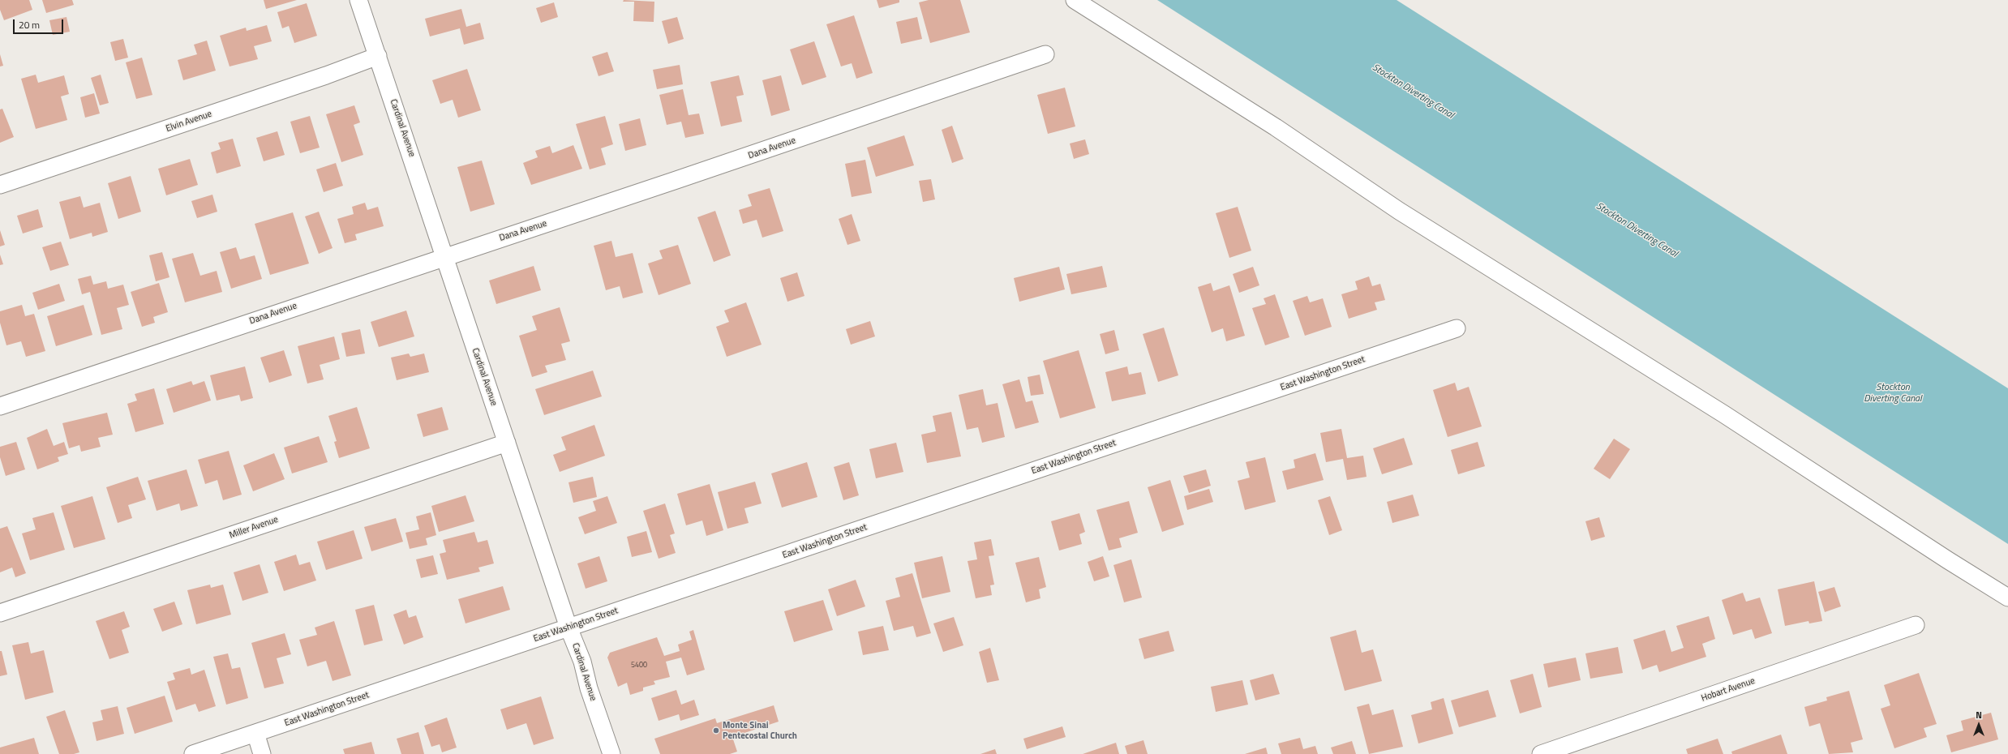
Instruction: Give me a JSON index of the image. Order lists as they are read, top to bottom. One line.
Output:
{"streets":{"street":["Elvin Avenue","Cardinal Avenue","Dana Avenue","East Washington Street","Miller Avenue","Hobart Avenue"]},"crossings":[["Elvin Avenue","Cardinal Avenue"],["Cardinal Avenue","Dana Avenue"],["Cardinal Avenue","East Washington Street"],["Cardinal Avenue","Miller Avenue"]],"water":["Stockton Diverting Canal"],"places":["Monte Sinai Pentecostal Church"],"house_numbers":["5400"],"scale_bar":"20 m","north":"top"}
